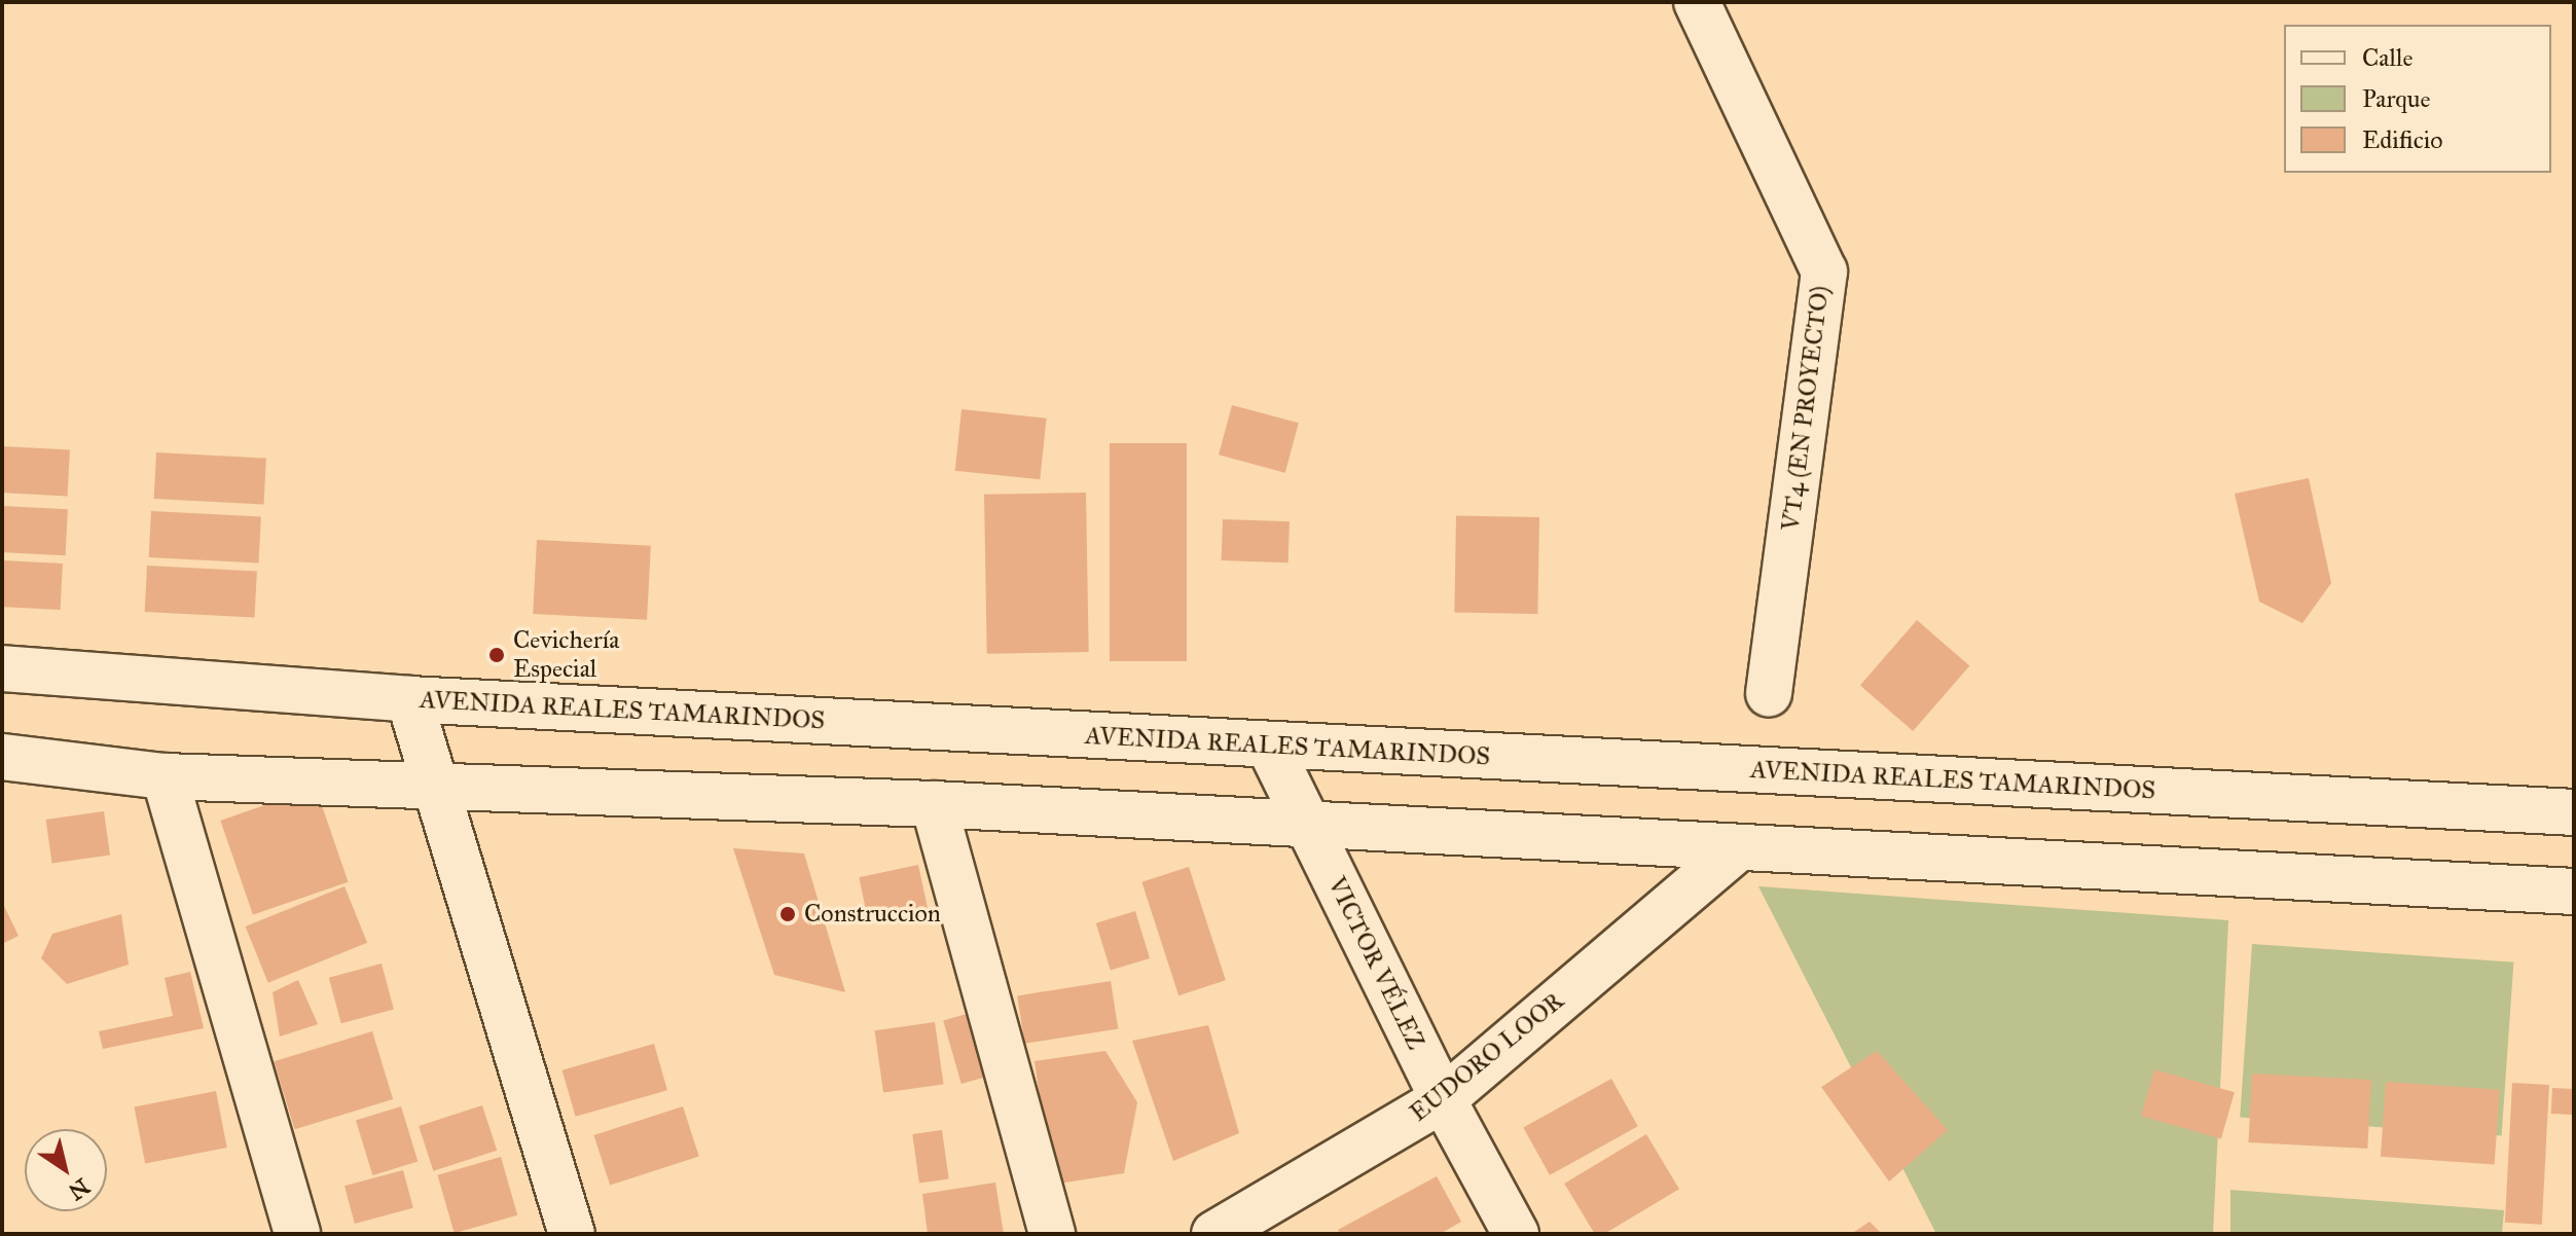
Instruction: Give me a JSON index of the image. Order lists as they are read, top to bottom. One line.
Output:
{"streets":{"main road":["VT4 (EN PROYECTO)","AVENIDA REALES TAMARINDOS","VICTOR VÉLEZ","EUDORO LOOR"]},"crossings":[["AVENIDA REALES TAMARINDOS","VICTOR VÉLEZ"],["VICTOR VÉLEZ","EUDORO LOOR"]],"places":["Cevichería Especial","Construccion"],"legend":["Calle","Parque","Edificio"],"north":"bottom right"}
